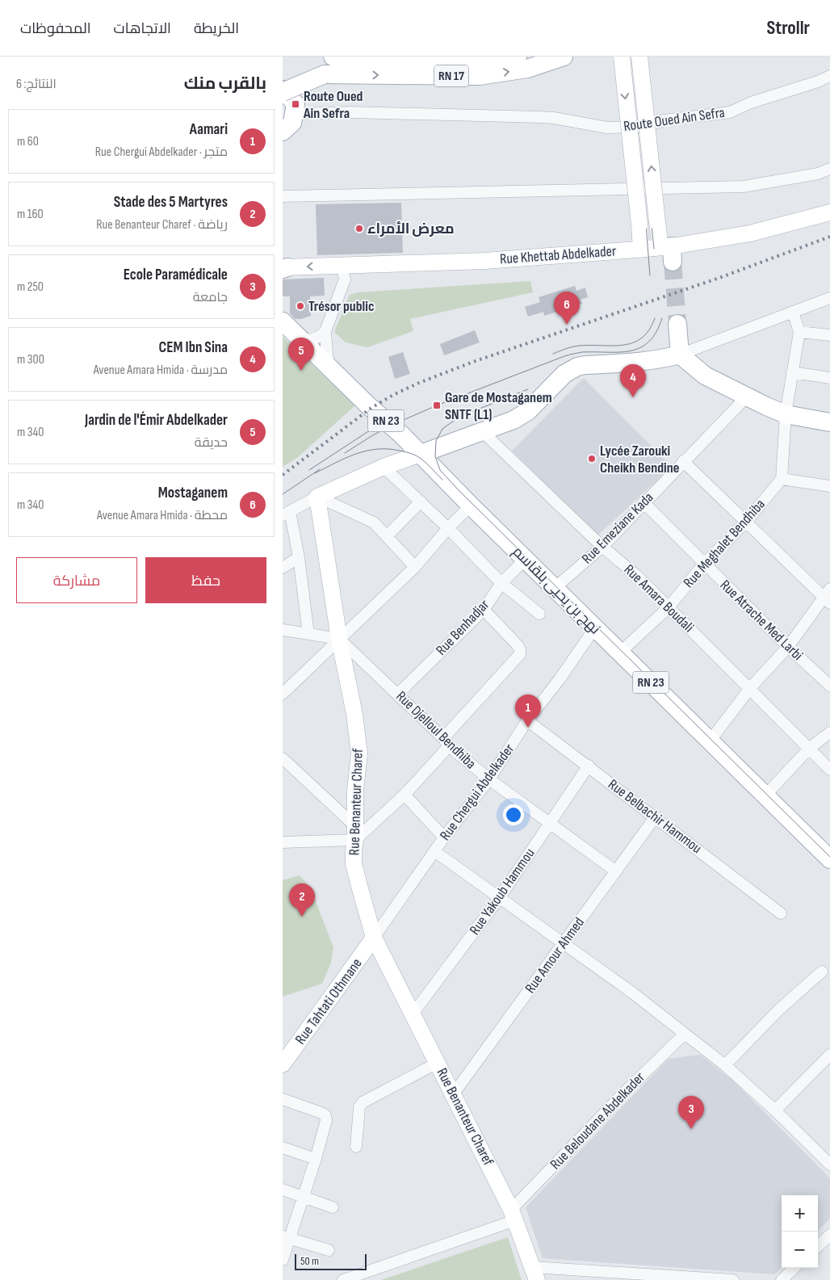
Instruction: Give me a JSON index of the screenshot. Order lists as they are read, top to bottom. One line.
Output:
{"streets":{"main road":["RN 17","Rue Khettab Abdelkader","RN 23","نهج بن يحيى بلقاسم","Rue Benanteur Charef","Rue Tahtati Othmane"],"street":["Route Oued Ain Sefra","Rue Emeziane Kada","Rue Meghalet Bendhiba","Rue Amara Boudali","Rue Atrache Med Larbi","Rue Benhadjar","Rue Djelloul Bendhiba","Rue Chergui Abdelkader","Rue Belbachir Hammou","Rue Yakoub Hammou","Rue Amour Ahmed","Rue Beloudane Abdelkader"]},"crossings":[["RN 17","Route Oued Ain Sefra"],["Rue Emeziane Kada","نهج بن يحيى بلقاسم"],["Rue Emeziane Kada","Rue Amara Boudali"],["Rue Emeziane Kada","Rue Atrache Med Larbi"],["Rue Meghalet Bendhiba","نهج بن يحيى بلقاسم"],["Rue Meghalet Bendhiba","Rue Amara Boudali"],["Rue Meghalet Bendhiba","Rue Atrache Med Larbi"],["نهج بن يحيى بلقاسم","Rue Benhadjar"],["نهج بن يحيى بلقاسم","Rue Chergui Abdelkader"],["Rue Benhadjar","Rue Djelloul Bendhiba"],["Rue Djelloul Bendhiba","Rue Chergui Abdelkader"],["Rue Djelloul Bendhiba","Rue Benanteur Charef"],["Rue Djelloul Bendhiba","Rue Yakoub Hammou"],["Rue Djelloul Bendhiba","Rue Amour Ahmed"],["Rue Chergui Abdelkader","Rue Benanteur Charef"],["Rue Chergui Abdelkader","Rue Belbachir Hammou"],["Rue Chergui Abdelkader","Rue Tahtati Othmane"],["Rue Benanteur Charef","Rue Yakoub Hammou"],["Rue Benanteur Charef","Rue Amour Ahmed"],["Rue Benanteur Charef","Rue Tahtati Othmane"],["Rue Benanteur Charef","Rue Beloudane Abdelkader"],["Rue Belbachir Hammou","Rue Yakoub Hammou"],["Rue Belbachir Hammou","Rue Amour Ahmed"]],"places":{"transit":["Route Oued Ain Sefra","Gare de Mostaganem SNTF (L1)"],"other":["معرض الأمراء","Trésor public","Lycée Zarouki Cheikh Bendine"]},"scale_bar":"50 m","page":{"header":"Strollr","nav":["الخريطة","الاتجاهات","المحفوظات"],"heading":["بالقرب منك","النتائج: 6"],"list":[{"mark":"1","name":"Aamari","note":"متجر · Rue Chergui Abdelkader","value":"60 m"},{"mark":"2","name":"Stade des 5 Martyres","note":"رياضة · Rue Benanteur Charef","value":"160 m"},{"mark":"3","name":"Ecole Paramédicale","note":"جامعة","value":"250 m"},{"mark":"4","name":"CEM Ibn Sina","note":"مدرسة · Avenue Amara Hmida","value":"300 m"},{"mark":"5","name":"Jardin de l'Émir Abdelkader","note":"حديقة","value":"340 m"},{"mark":"6","name":"Mostaganem","note":"محطة · Avenue Amara Hmida","value":"340 m"}],"pins":["6","5","4","1","2","3"],"buttons":["حفظ","مشاركة"],"map_buttons":["+","−"],"scale":"50 m"}}
